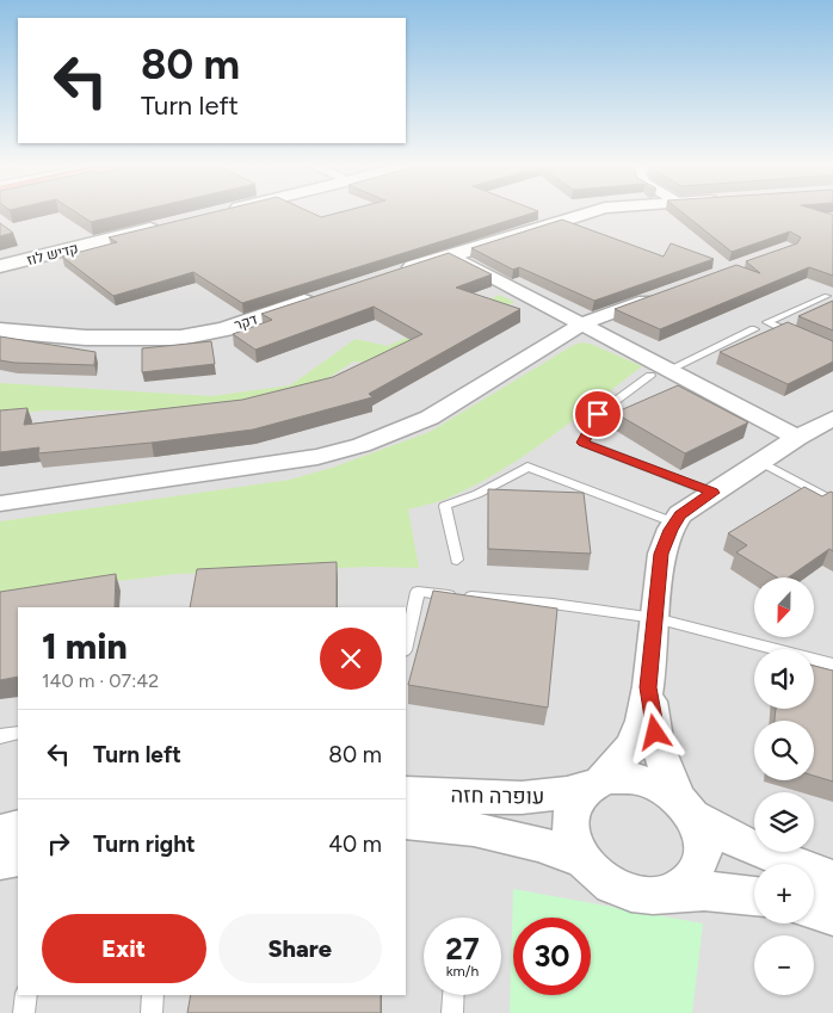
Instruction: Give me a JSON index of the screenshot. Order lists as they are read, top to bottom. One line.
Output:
{"streets":{"street":["קדיש לוז","דקר","עופרה חזה"]},"north":"bottom","page":{"turn":["80 m","Turn left"],"map_buttons":["+","−"],"heading":["1 min","140 m · 07:42"],"list":[{"name":"Turn left","value":"80 m"},{"name":"Turn right","value":"40 m"}],"buttons":["Exit","Share"],"speed":"27 km/h","limit":"30"}}
